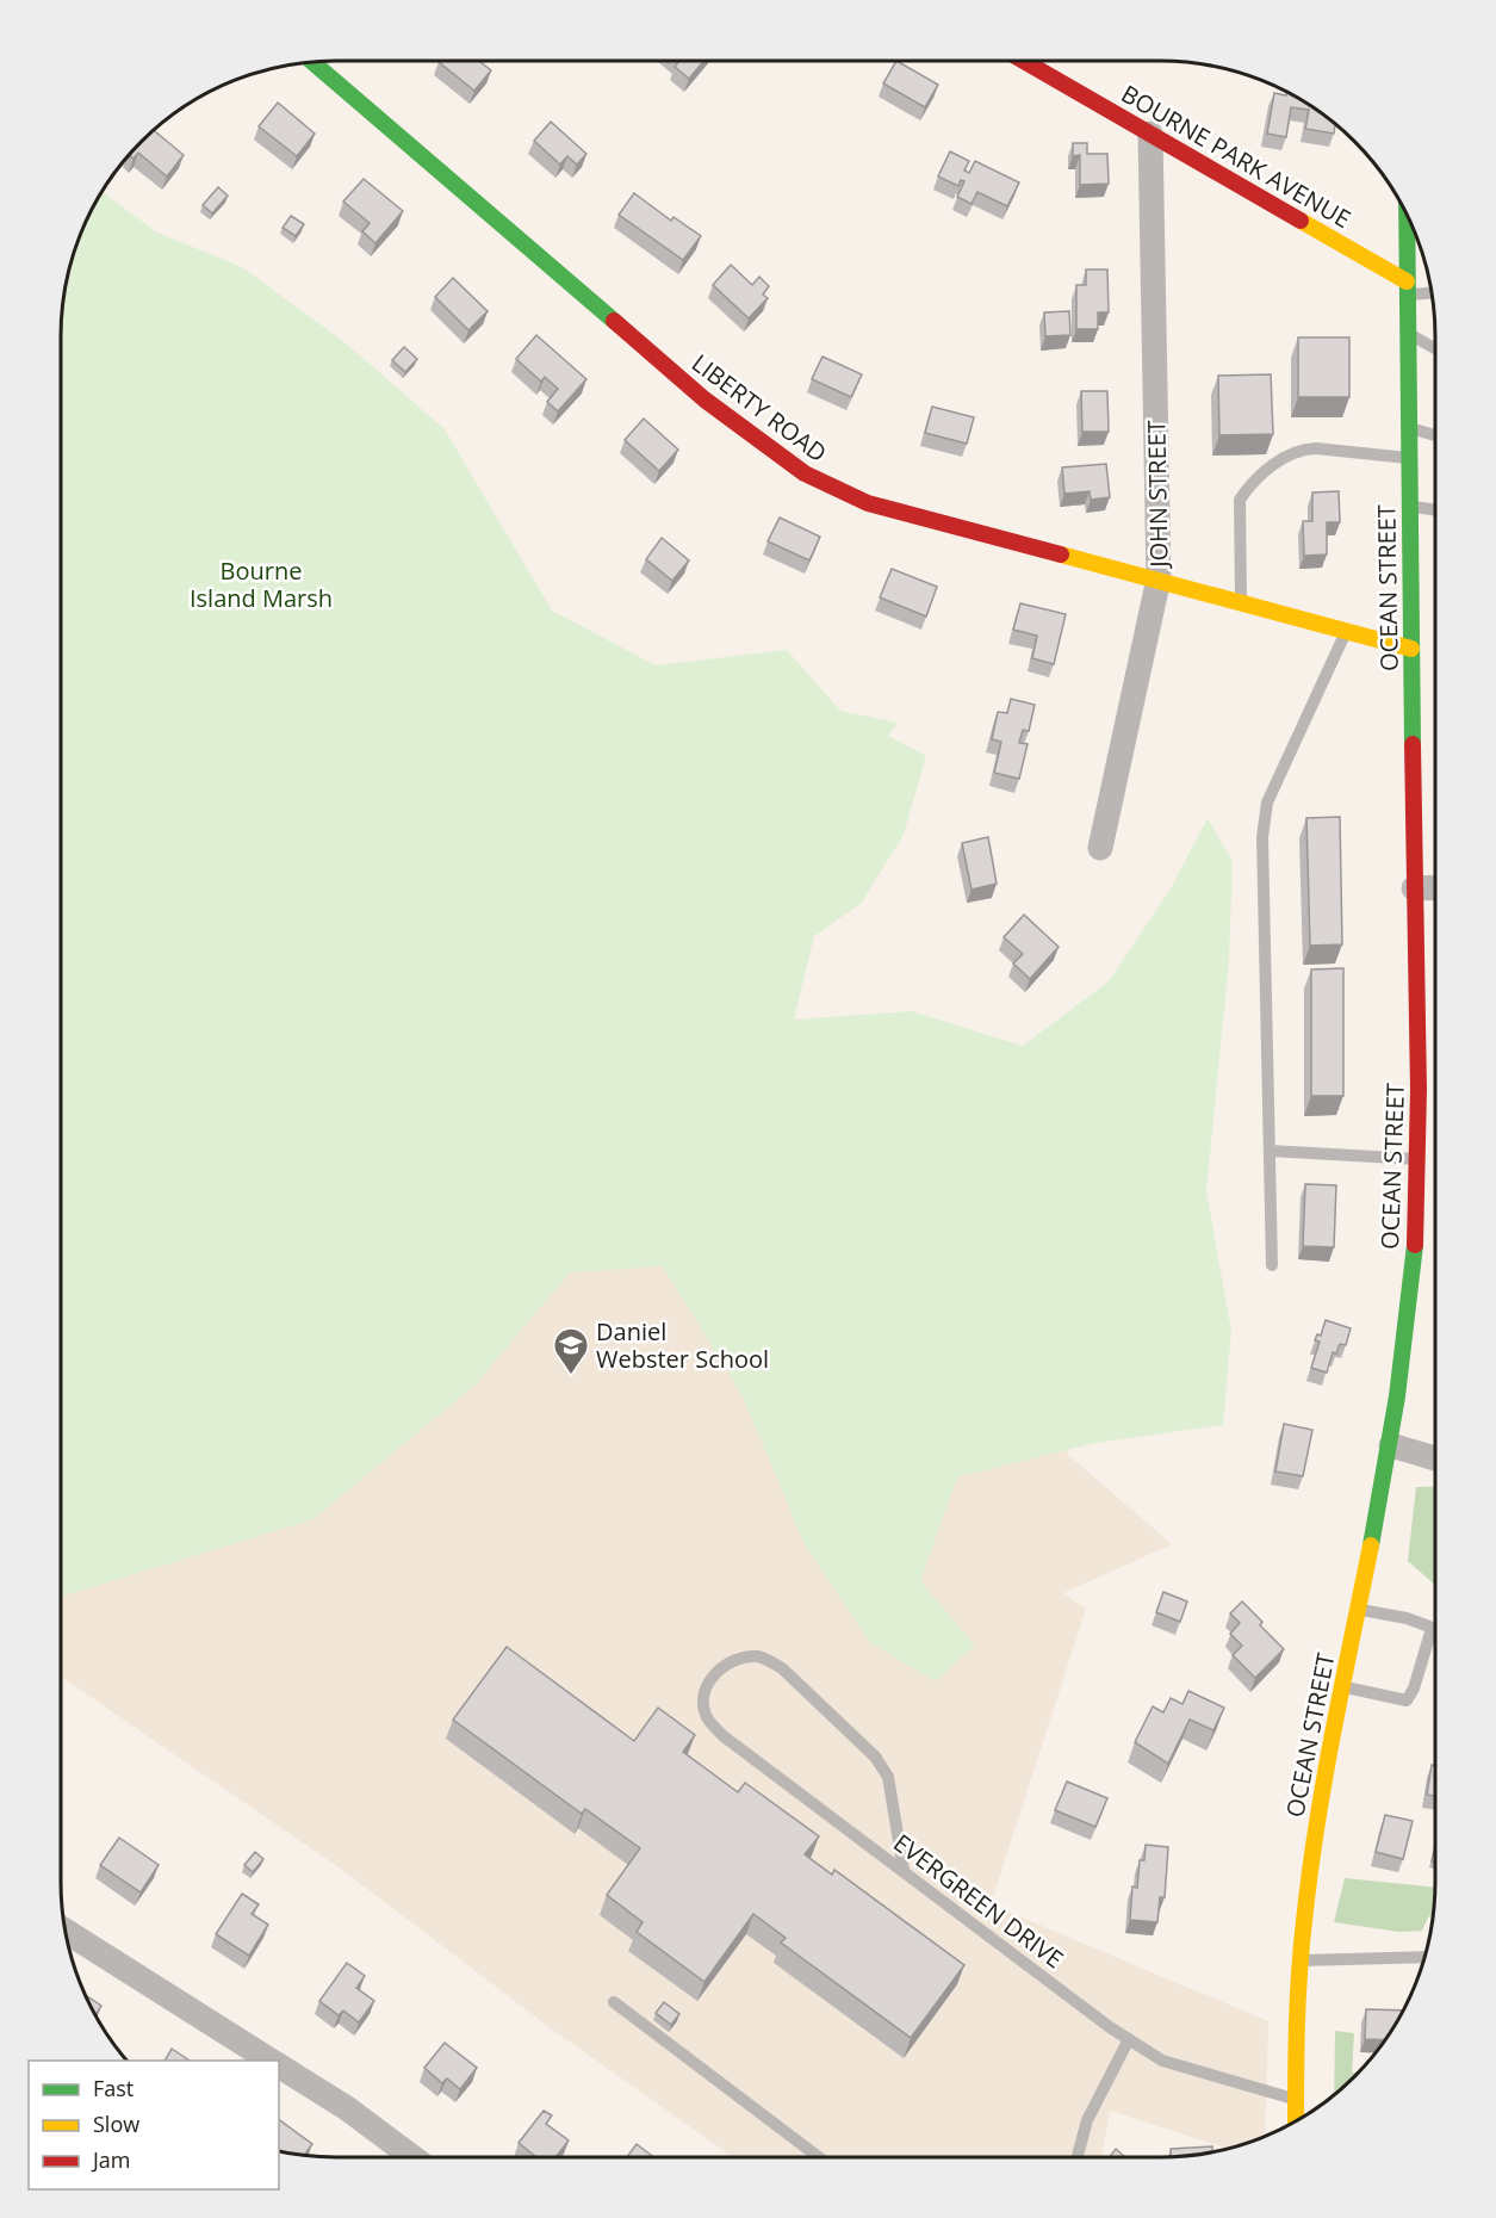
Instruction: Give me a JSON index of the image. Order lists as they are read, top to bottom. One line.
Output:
{"streets":{"main road":["BOURNE PARK AVENUE","LIBERTY ROAD","OCEAN STREET"],"street":["JOHN STREET"],"lane":["EVERGREEN DRIVE"]},"crossings":[["BOURNE PARK AVENUE","JOHN STREET"],["BOURNE PARK AVENUE","OCEAN STREET"],["LIBERTY ROAD","JOHN STREET"],["LIBERTY ROAD","OCEAN STREET"],["OCEAN STREET","EVERGREEN DRIVE"]],"parks":["Bourne Island Marsh"],"places":{"school or university":["Daniel Webster School"]},"legend":["Fast","Slow","Jam"]}
